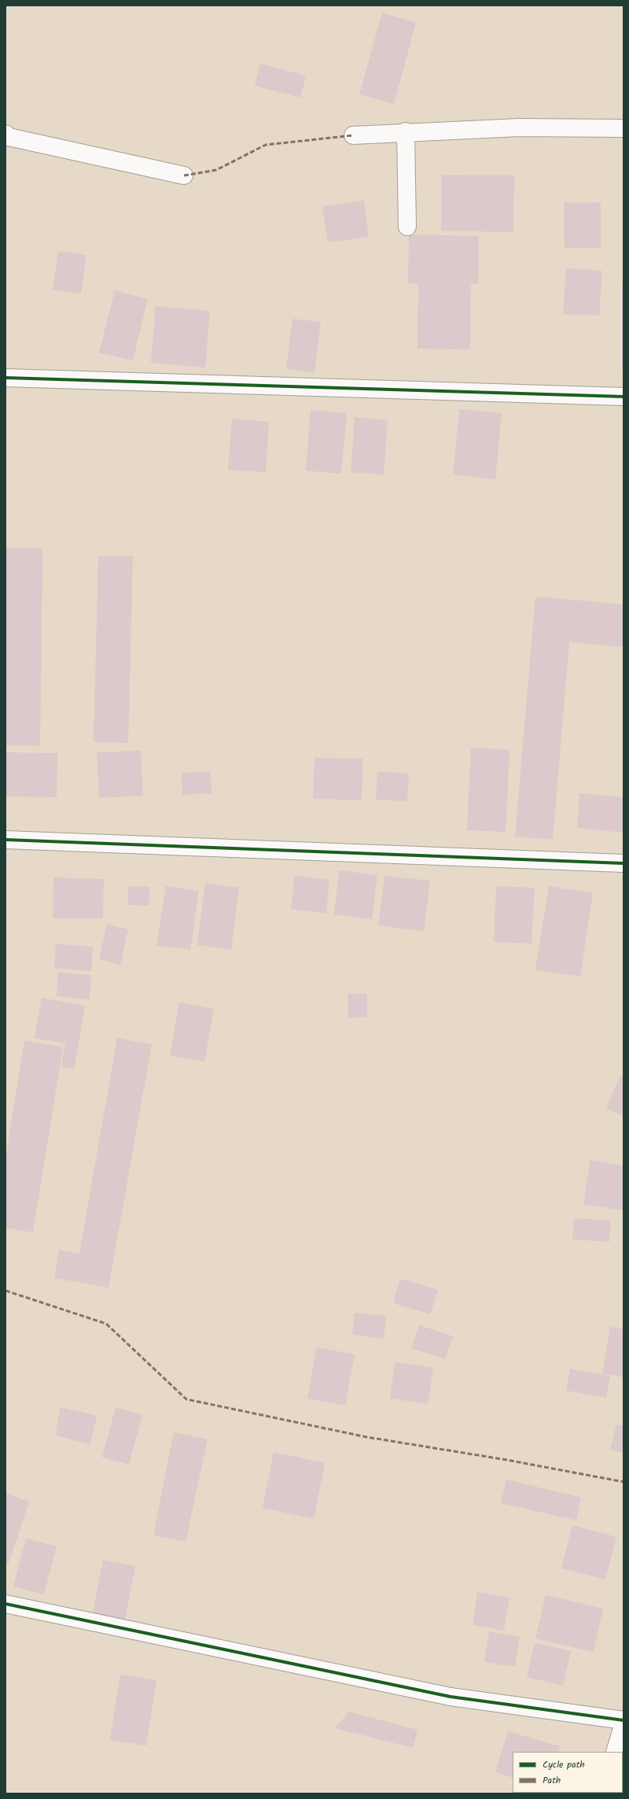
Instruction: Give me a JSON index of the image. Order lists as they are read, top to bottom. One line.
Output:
{"legend":["Cycle path","Path"]}
